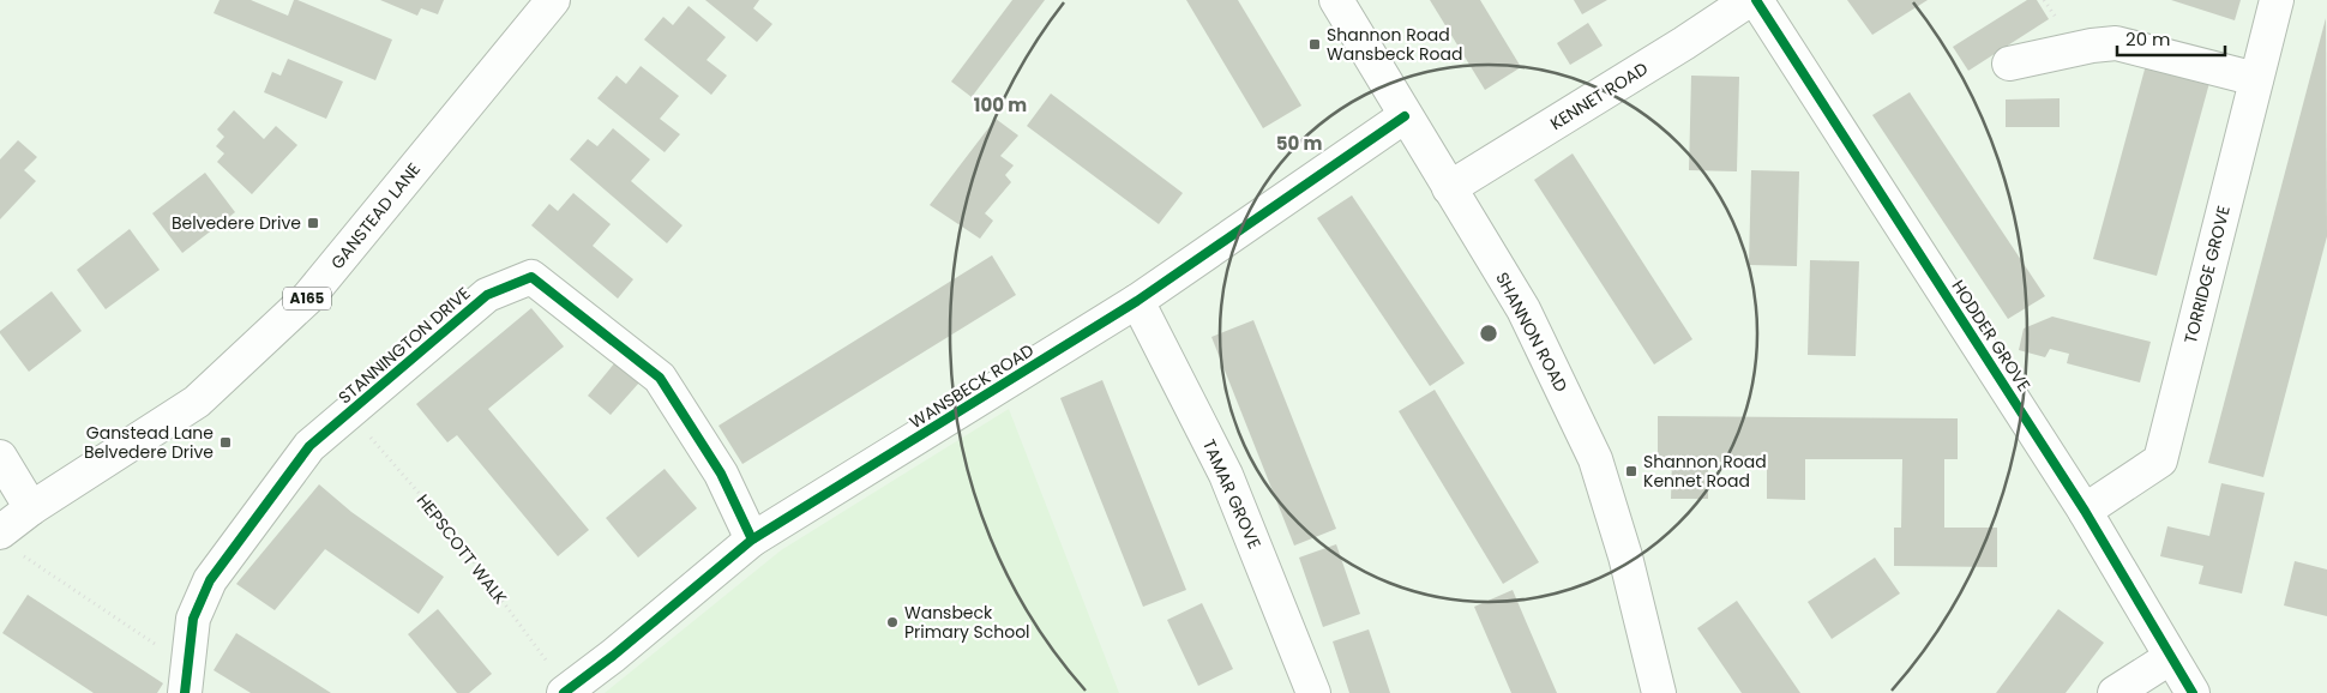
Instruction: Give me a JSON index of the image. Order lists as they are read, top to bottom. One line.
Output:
{"streets":{"main road":["KENNET ROAD","GANSTEAD LANE","TORRIDGE GROVE","A165","SHANNON ROAD","HODDER GROVE","STANNINGTON DRIVE","WANSBECK ROAD","TAMAR GROVE"],"path":["HEPSCOTT WALK"]},"crossings":[["KENNET ROAD","SHANNON ROAD"],["TORRIDGE GROVE","HODDER GROVE"],["SHANNON ROAD","WANSBECK ROAD"],["STANNINGTON DRIVE","WANSBECK ROAD"],["STANNINGTON DRIVE","HEPSCOTT WALK"],["WANSBECK ROAD","TAMAR GROVE"],["WANSBECK ROAD","HEPSCOTT WALK"]],"places":{"transit":["Shannon Road Wansbeck Road","Belvedere Drive","Ganstead Lane Belvedere Drive","Shannon Road Kennet Road"],"other":["Wansbeck Primary School"]},"scale_bar":"20 m","rings":["100 m","50 m"]}
